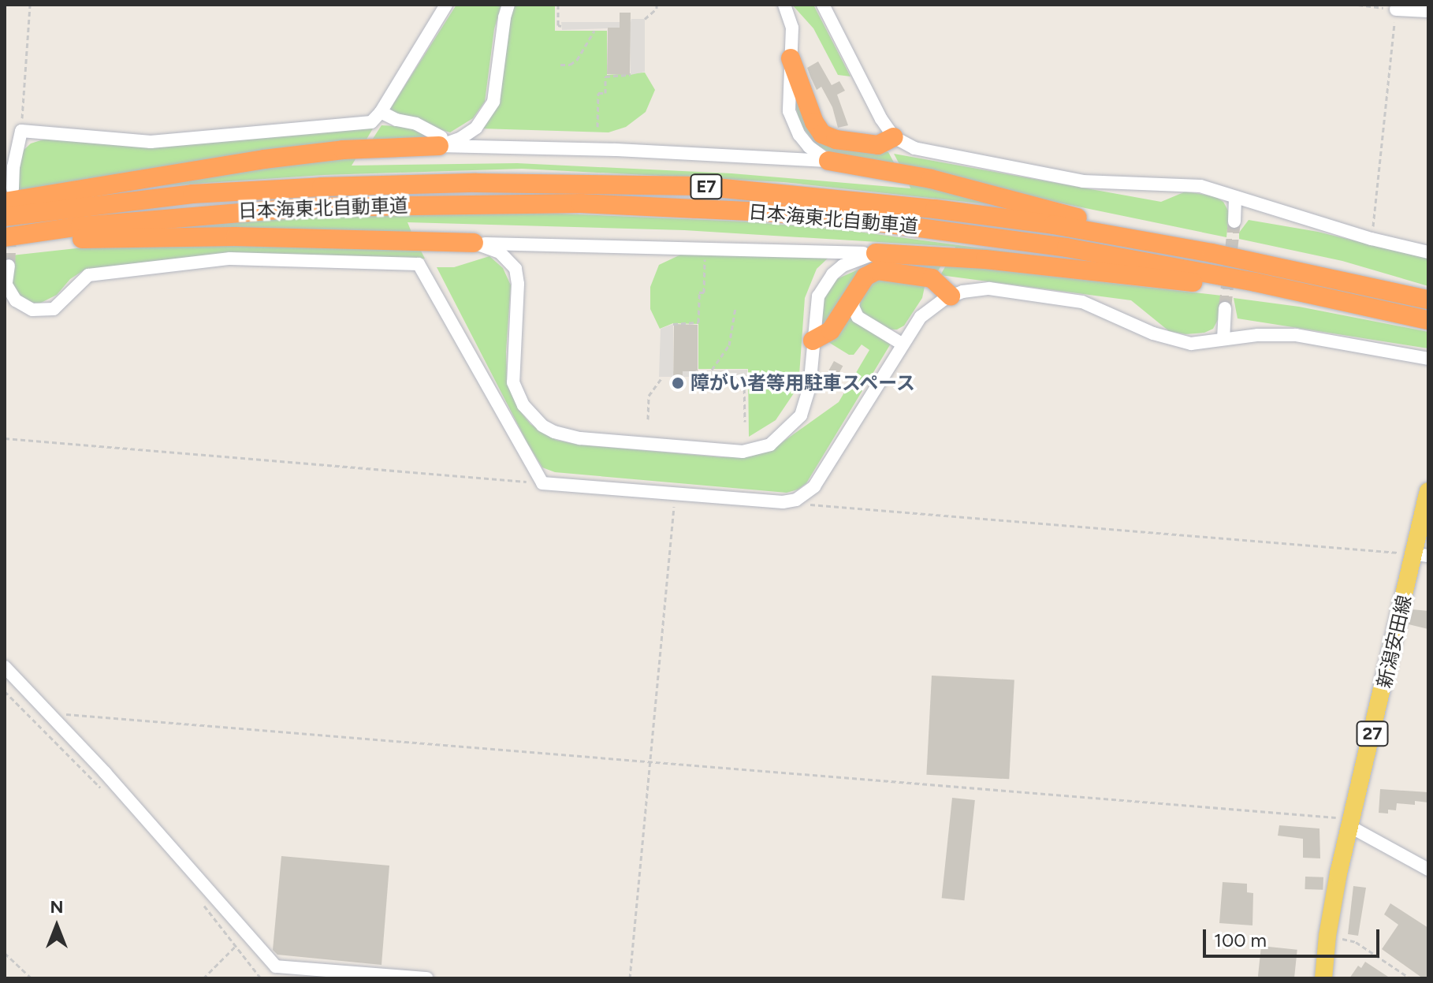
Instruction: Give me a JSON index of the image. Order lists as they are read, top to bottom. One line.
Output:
{"streets":{"highway":["E7","日本海東北自動車道"],"main road":["新潟安田線","27"]},"places":["障がい者等用駐車スペース"],"scale_bar":"100 m","north":"top"}
